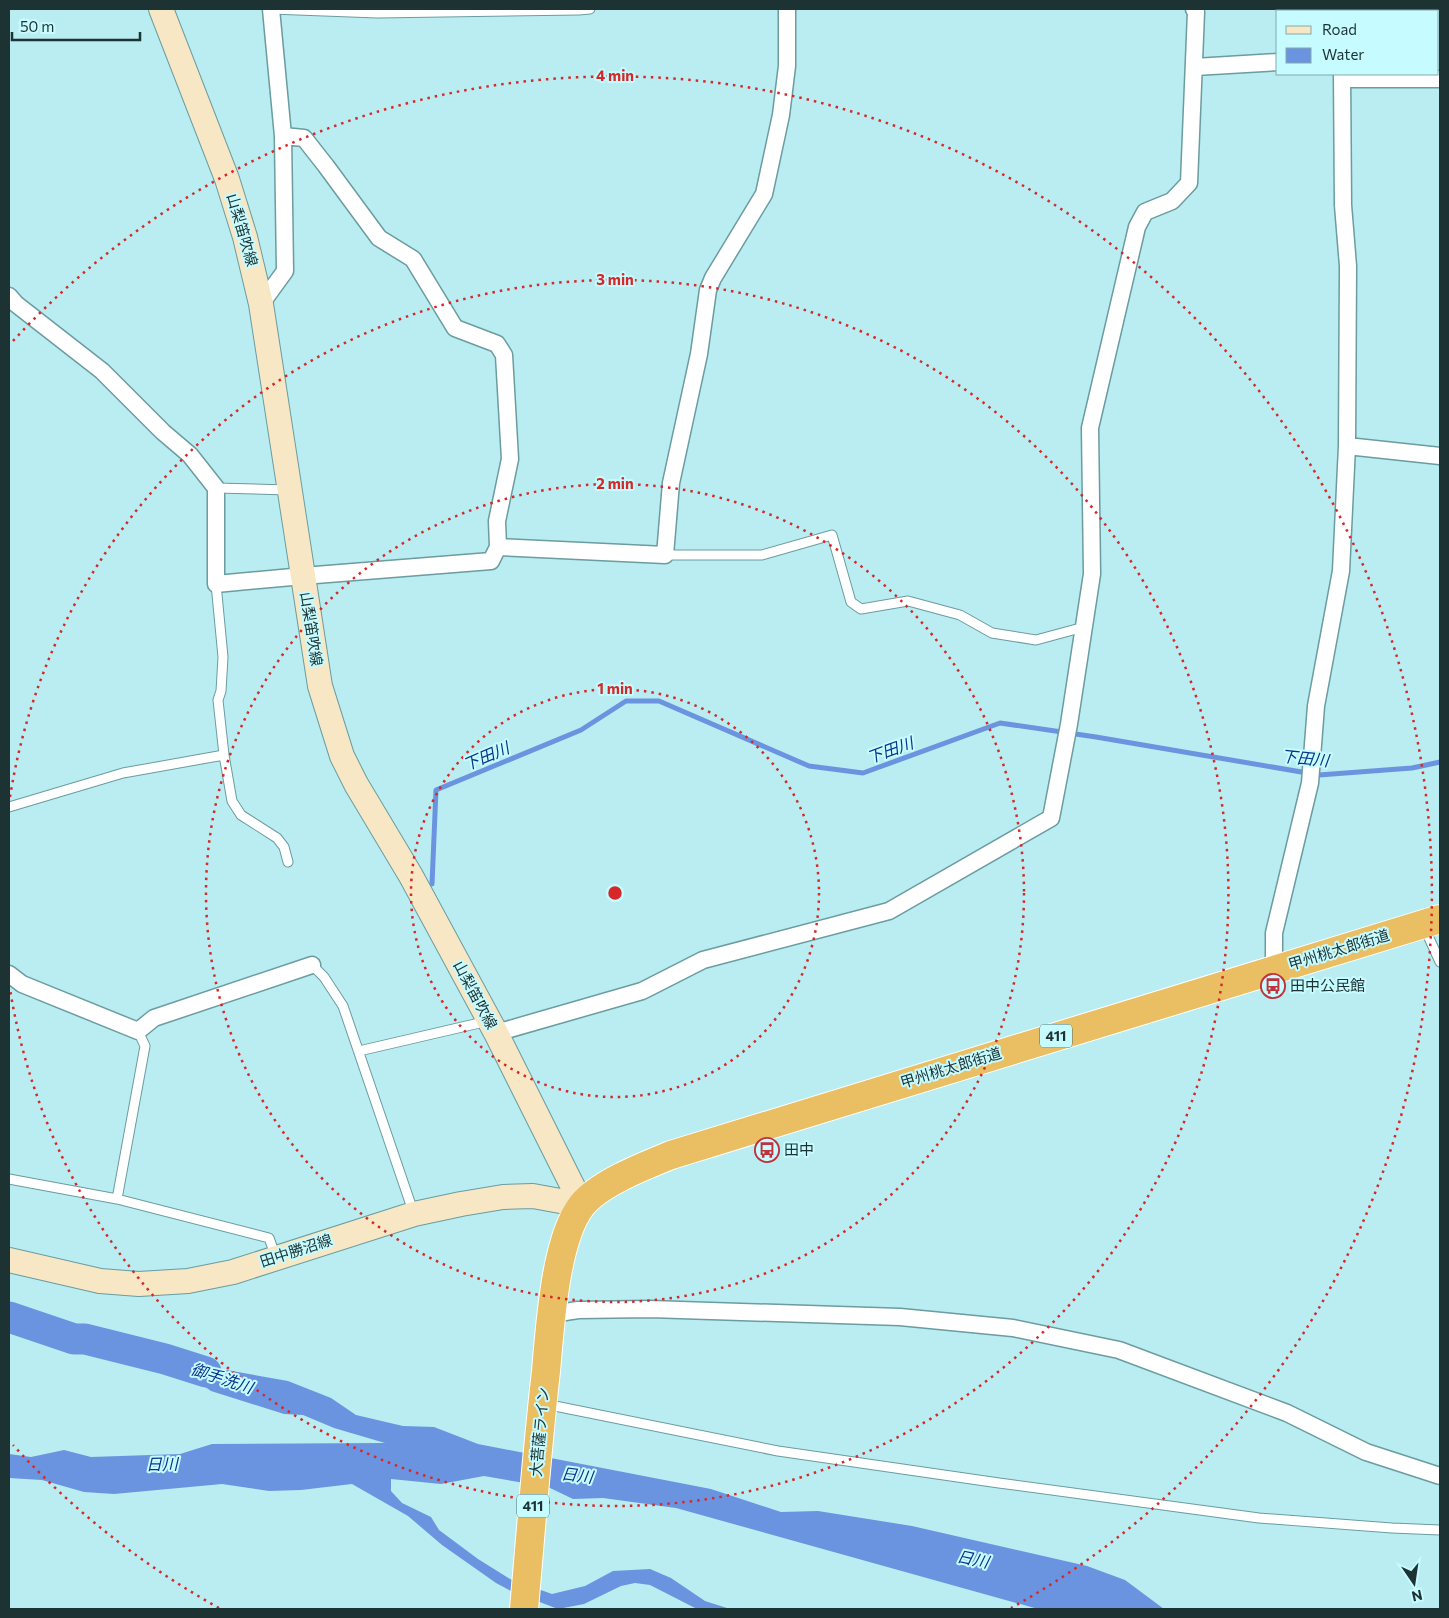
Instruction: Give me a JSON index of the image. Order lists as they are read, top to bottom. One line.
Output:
{"streets":{"highway":["甲州桃太郎街道","411","大菩薩ライン"],"main road":["山梨笛吹線","田中勝沼線"]},"crossings":[["山梨笛吹線","甲州桃太郎街道"],["山梨笛吹線","田中勝沼線"],["甲州桃太郎街道","田中勝沼線"],["甲州桃太郎街道","大菩薩ライン"]],"water":["下田川","御手洗川","日川"],"places":{"bus stop":["田中公民館","田中"]},"legend":["Road","Water"],"scale_bar":"50 m","north":"bottom","rings":["4 min","3 min","2 min","1 min"]}
